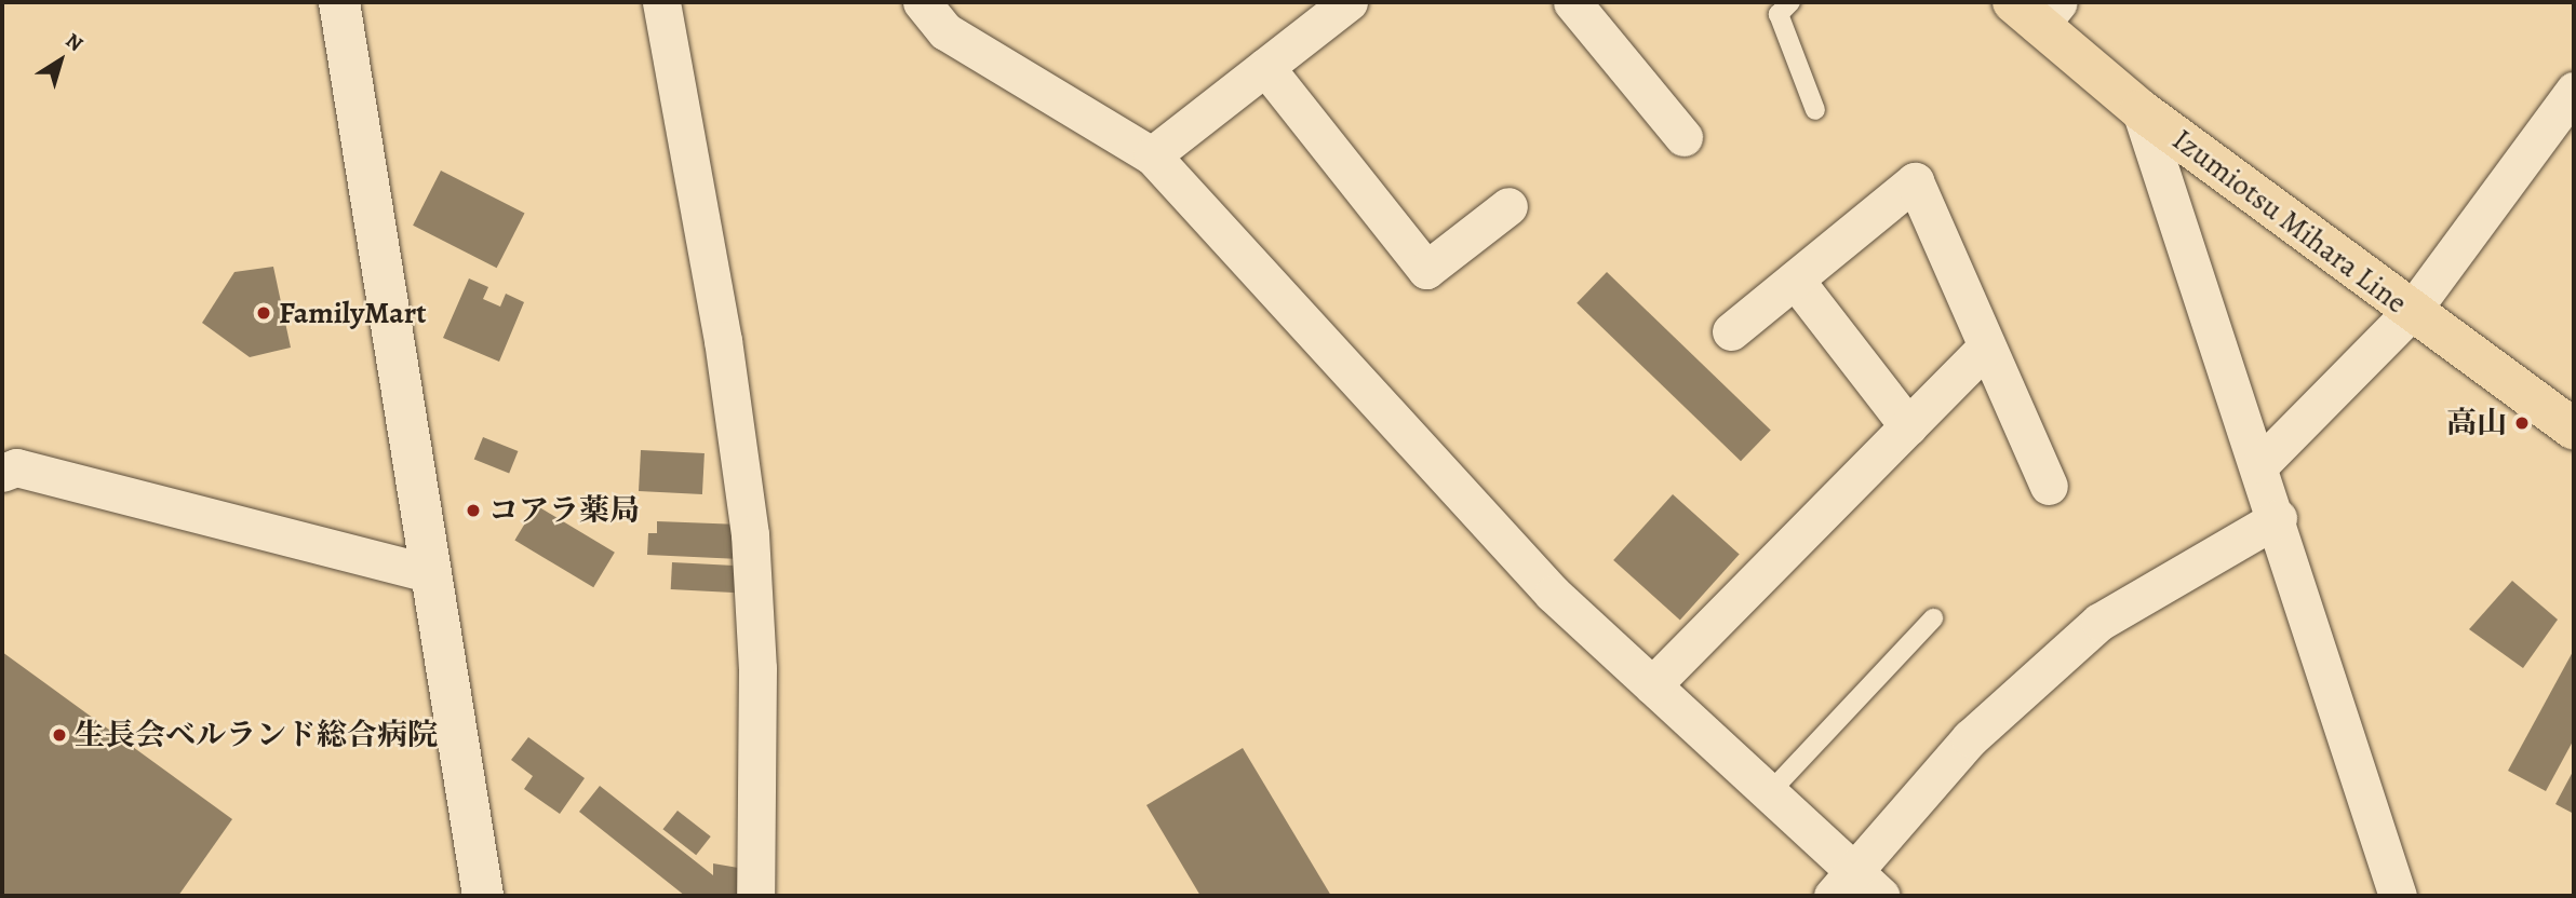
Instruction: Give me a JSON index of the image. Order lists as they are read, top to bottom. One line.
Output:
{"streets":{"main road":["Izumiotsu Mihara Line"]},"places":["FamilyMart","高山","コアラ薬局","生長会ベルランド総合病院"],"north":"top right"}
